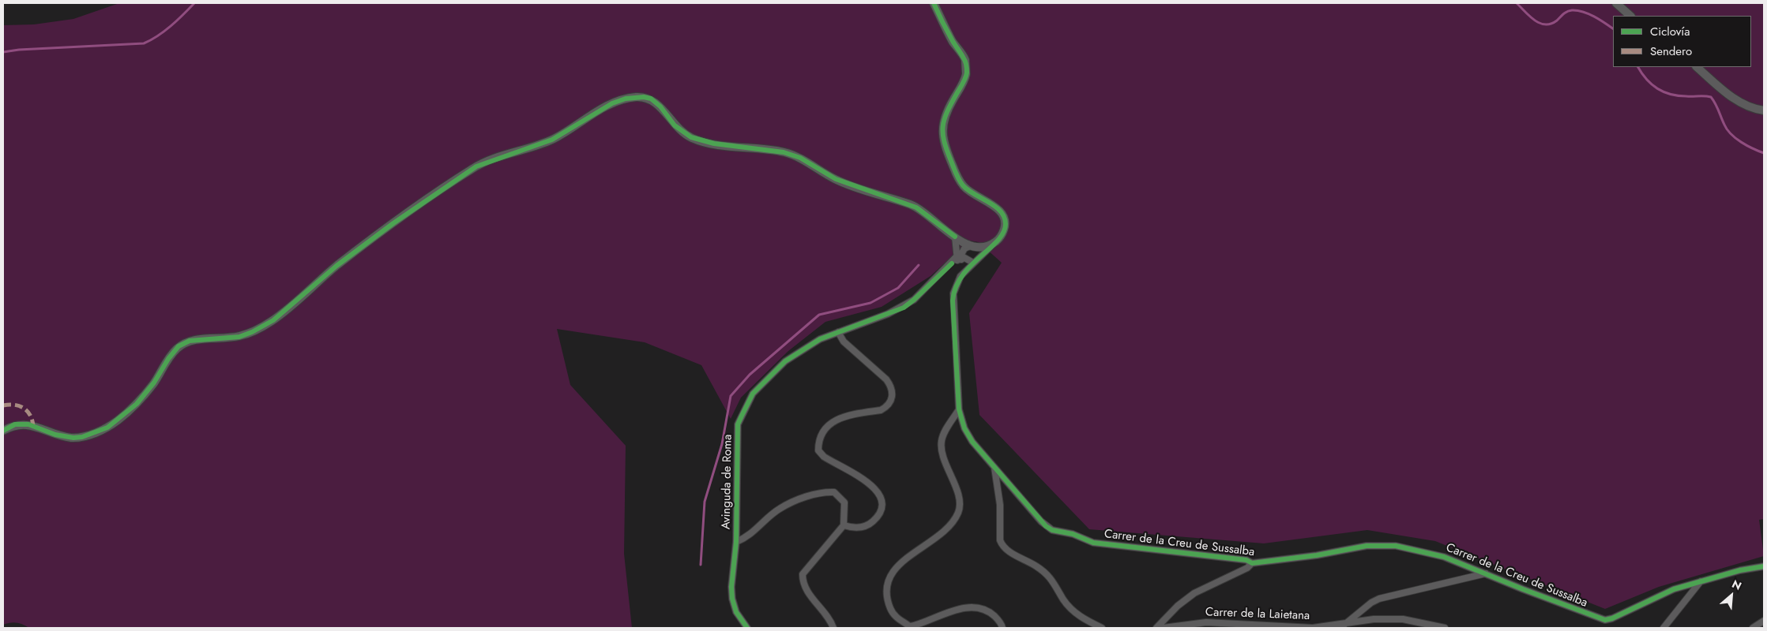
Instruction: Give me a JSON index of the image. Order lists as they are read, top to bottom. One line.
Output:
{"streets":{"street":["Avinguda de Roma","Carrer de la Creu de Sussalba","Carrer de la Laietana"]},"legend":["Ciclovía","Sendero"],"north":"top right"}
